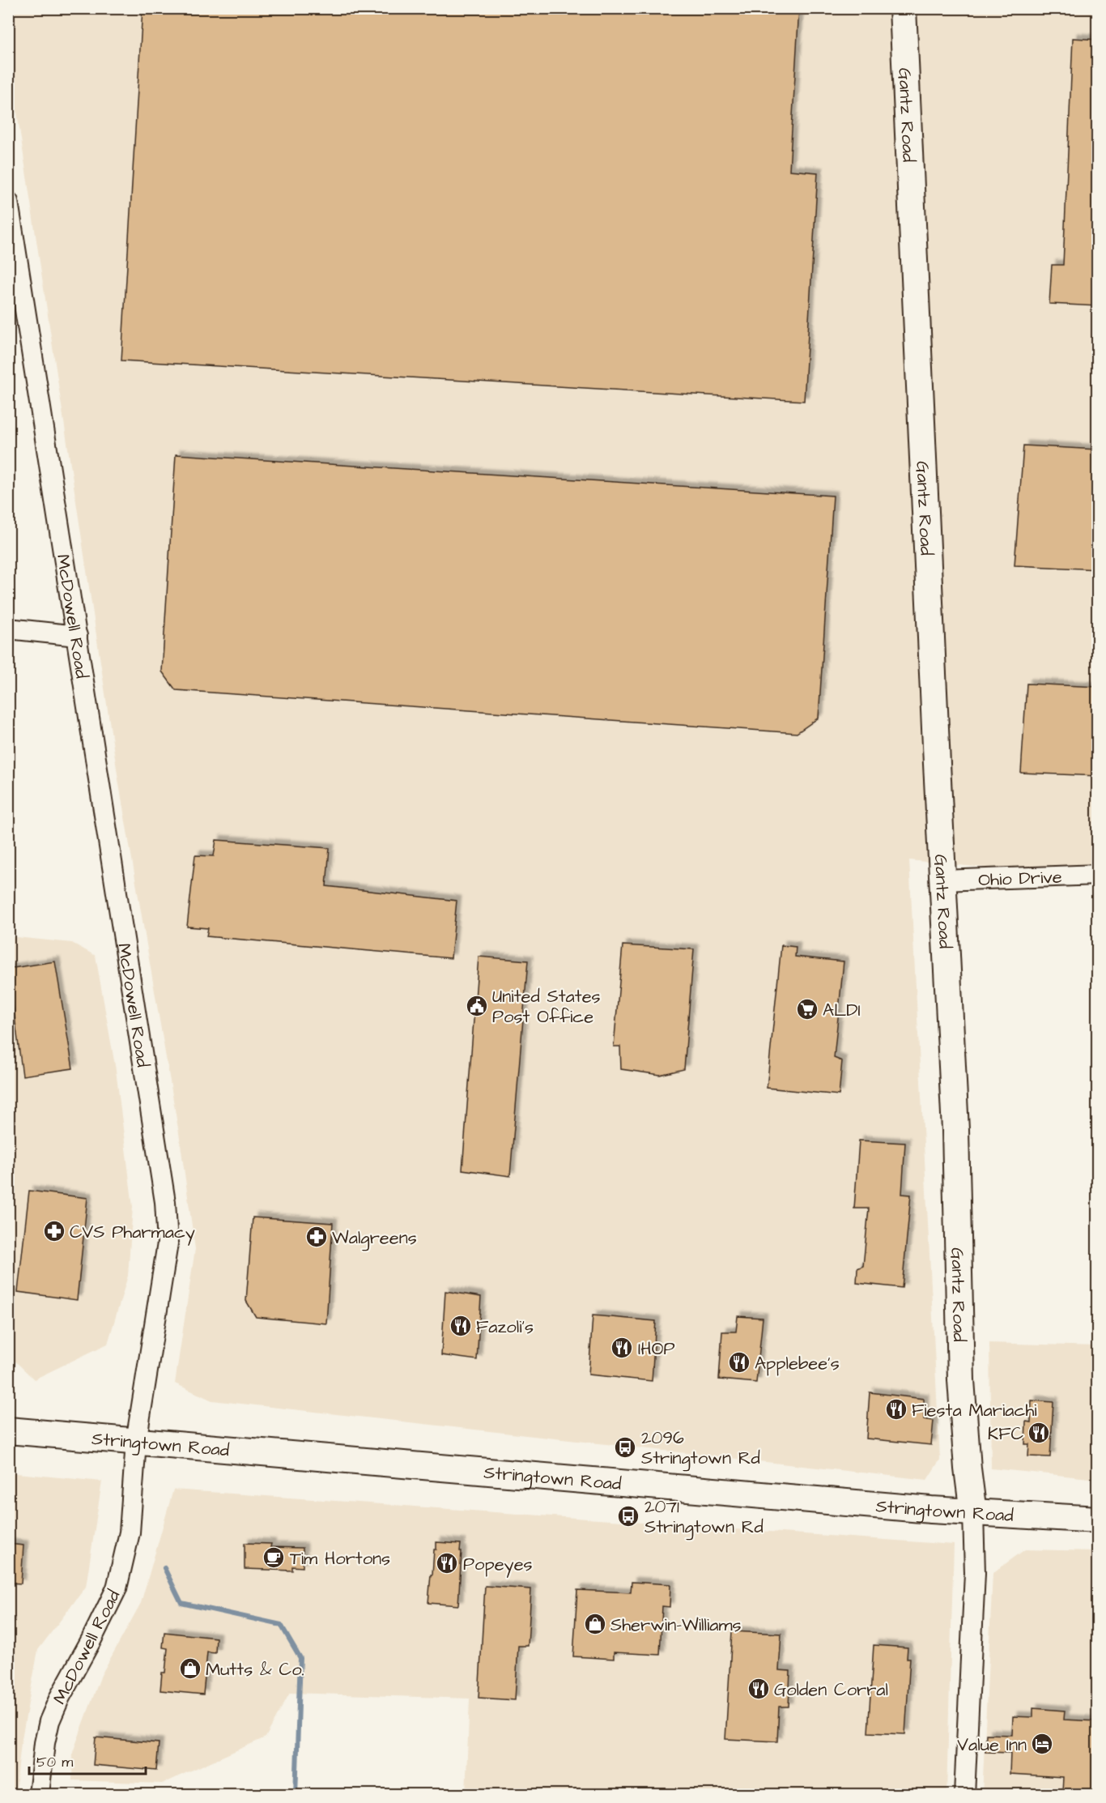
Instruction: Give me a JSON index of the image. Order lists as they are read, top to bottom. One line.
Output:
{"streets":{"main road":["Gantz Road","Stringtown Road"],"street":["McDowell Road","Ohio Drive"]},"crossings":[["Gantz Road","Ohio Drive"],["Gantz Road","Stringtown Road"],["McDowell Road","Stringtown Road"]],"places":{"public building":["United States Post Office"],"supermarket":["ALDI"],"pharmacy":["CVS Pharmacy","Walgreens"],"restaurant":["Fazoli's","IHOP","Applebee's","Fiesta Mariachi","KFC","Popeyes","Golden Corral"],"bus stop":["2096 Stringtown Rd","2071 Stringtown Rd"],"cafe":["Tim Hortons"],"shop":["Sherwin-Williams","Mutts & Co."],"hotel":["Value Inn"]},"scale_bar":"50 m"}
